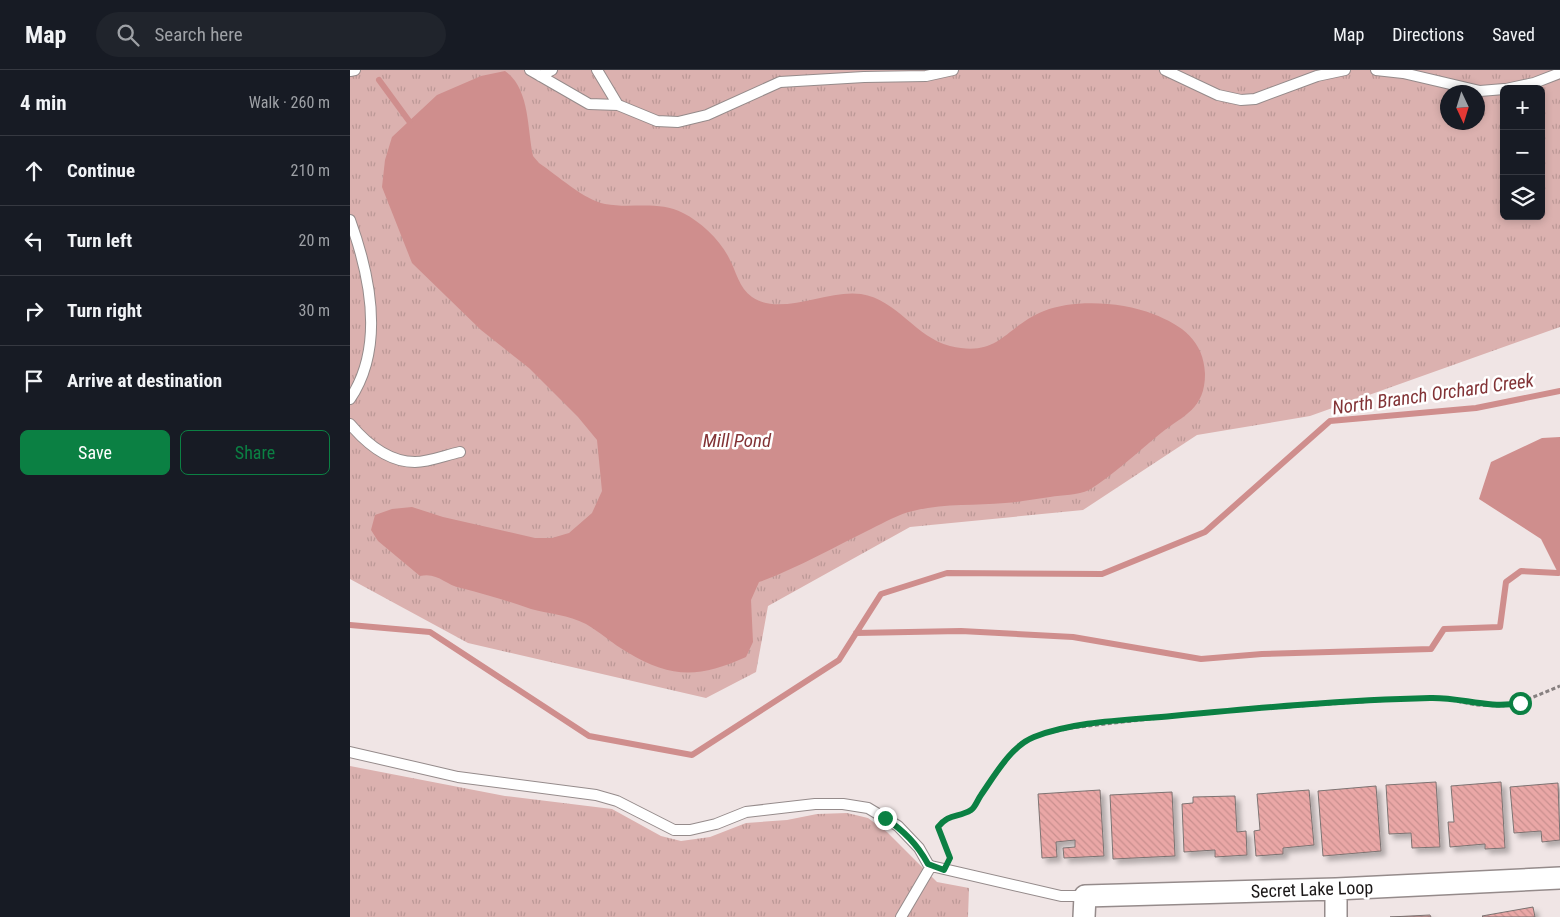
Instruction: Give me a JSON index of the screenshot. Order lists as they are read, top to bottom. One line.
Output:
{"streets":{"street":["Secret Lake Loop"]},"water":["North Branch Orchard Creek","Mill Pond"],"north":"bottom","page":{"header":"Map","search":"Search here","nav":["Map","Directions","Saved"],"heading":["4 min","Walk · 260 m"],"map_buttons":["+","−"],"list":[["Continue","210 m"],["Turn left","20 m"],["Turn right","30 m"],"Arrive at destination"],"buttons":["Save","Share"]}}
